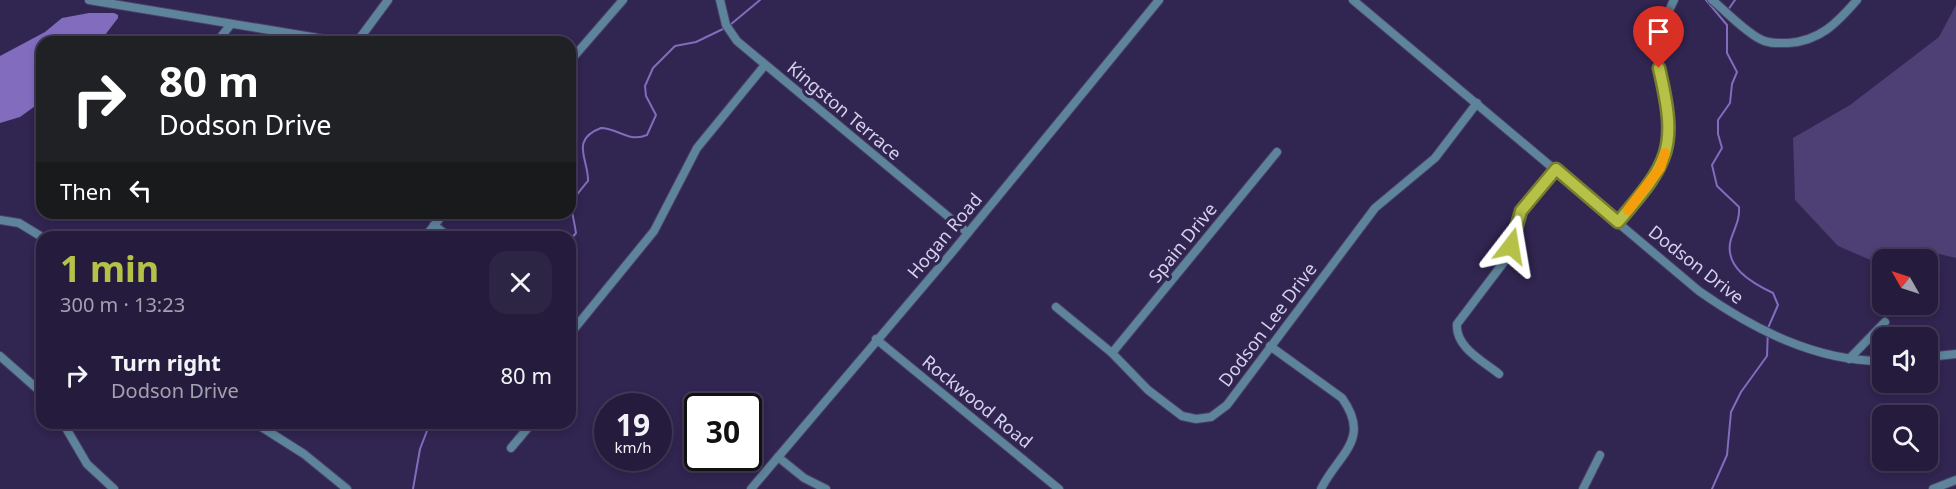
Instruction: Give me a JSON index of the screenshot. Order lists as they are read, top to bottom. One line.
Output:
{"streets":{"street":["Kingston Terrace","Hogan Road","Spain Drive","Dodson Drive","Dodson Lee Drive","Rockwood Road"]},"crossings":[["Kingston Terrace","Hogan Road"],["Hogan Road","Rockwood Road"],["Spain Drive","Dodson Lee Drive"],["Dodson Drive","Dodson Lee Drive"]],"north":"top left","page":{"turn":["80 m","Dodson Drive"],"then":"Then","heading":["1 min","300 m · 13:23"],"list":[{"name":"Turn right","note":"Dodson Drive","value":"80 m"}],"speed":"19 km/h","limit":"30"}}
